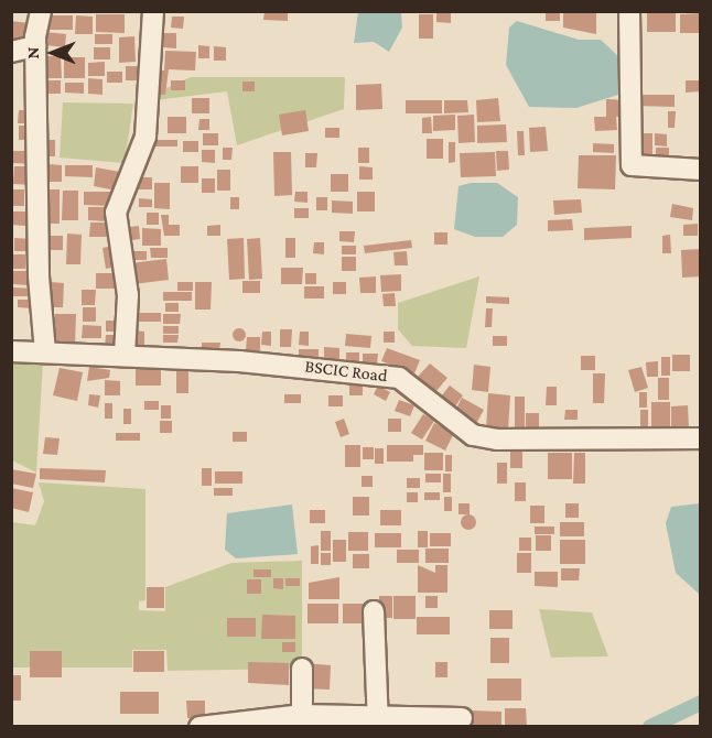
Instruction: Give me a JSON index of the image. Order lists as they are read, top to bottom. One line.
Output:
{"streets":{"street":["BSCIC Road"]},"north":"left"}
